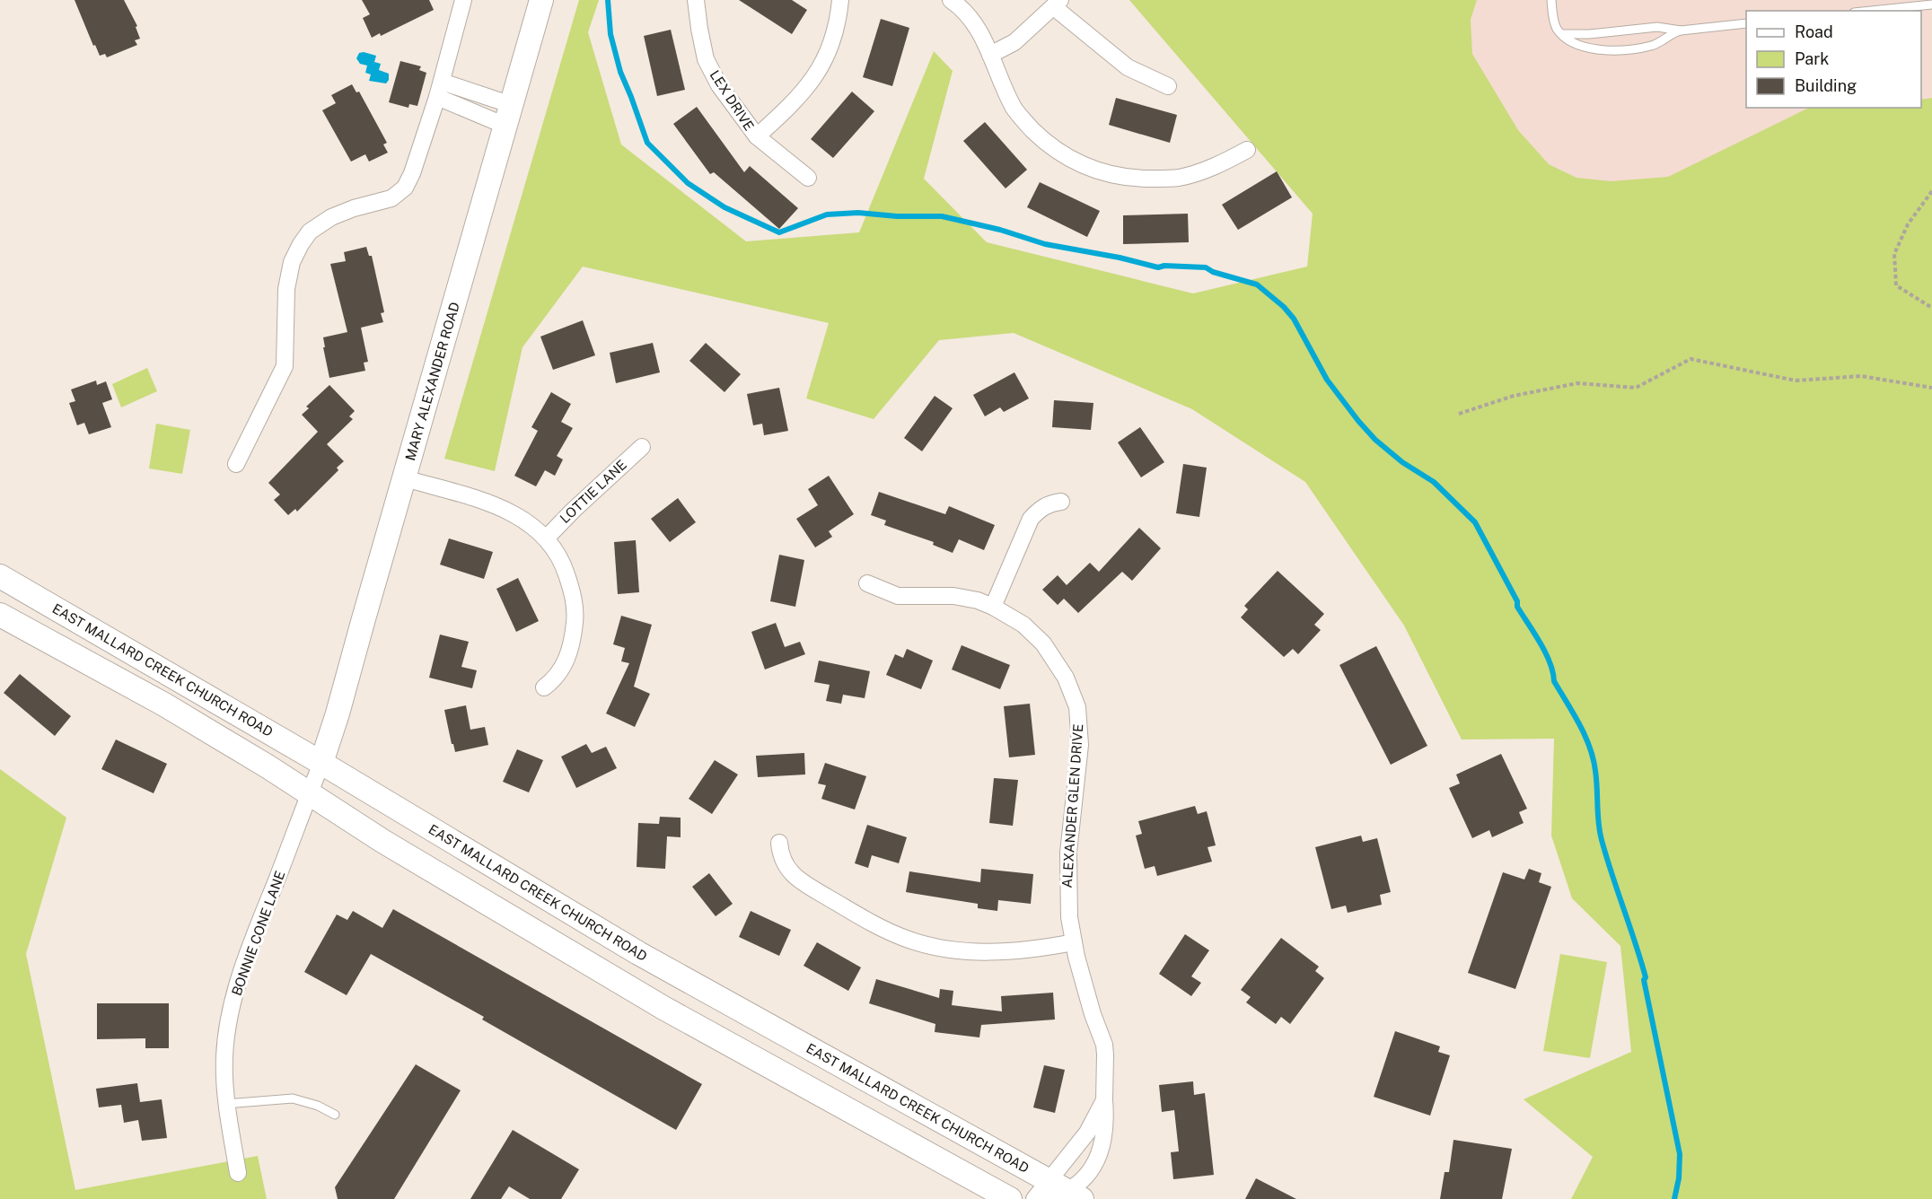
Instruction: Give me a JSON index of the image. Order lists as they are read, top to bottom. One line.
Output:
{"streets":{"main road":["MARY ALEXANDER ROAD","EAST MALLARD CREEK CHURCH ROAD"],"street":["LEX DRIVE","LOTTIE LANE","ALEXANDER GLEN DRIVE","BONNIE CONE LANE"]},"crossings":[["MARY ALEXANDER ROAD","EAST MALLARD CREEK CHURCH ROAD"],["MARY ALEXANDER ROAD","BONNIE CONE LANE"],["EAST MALLARD CREEK CHURCH ROAD","ALEXANDER GLEN DRIVE"],["EAST MALLARD CREEK CHURCH ROAD","BONNIE CONE LANE"]],"legend":["Road","Park","Building"]}
